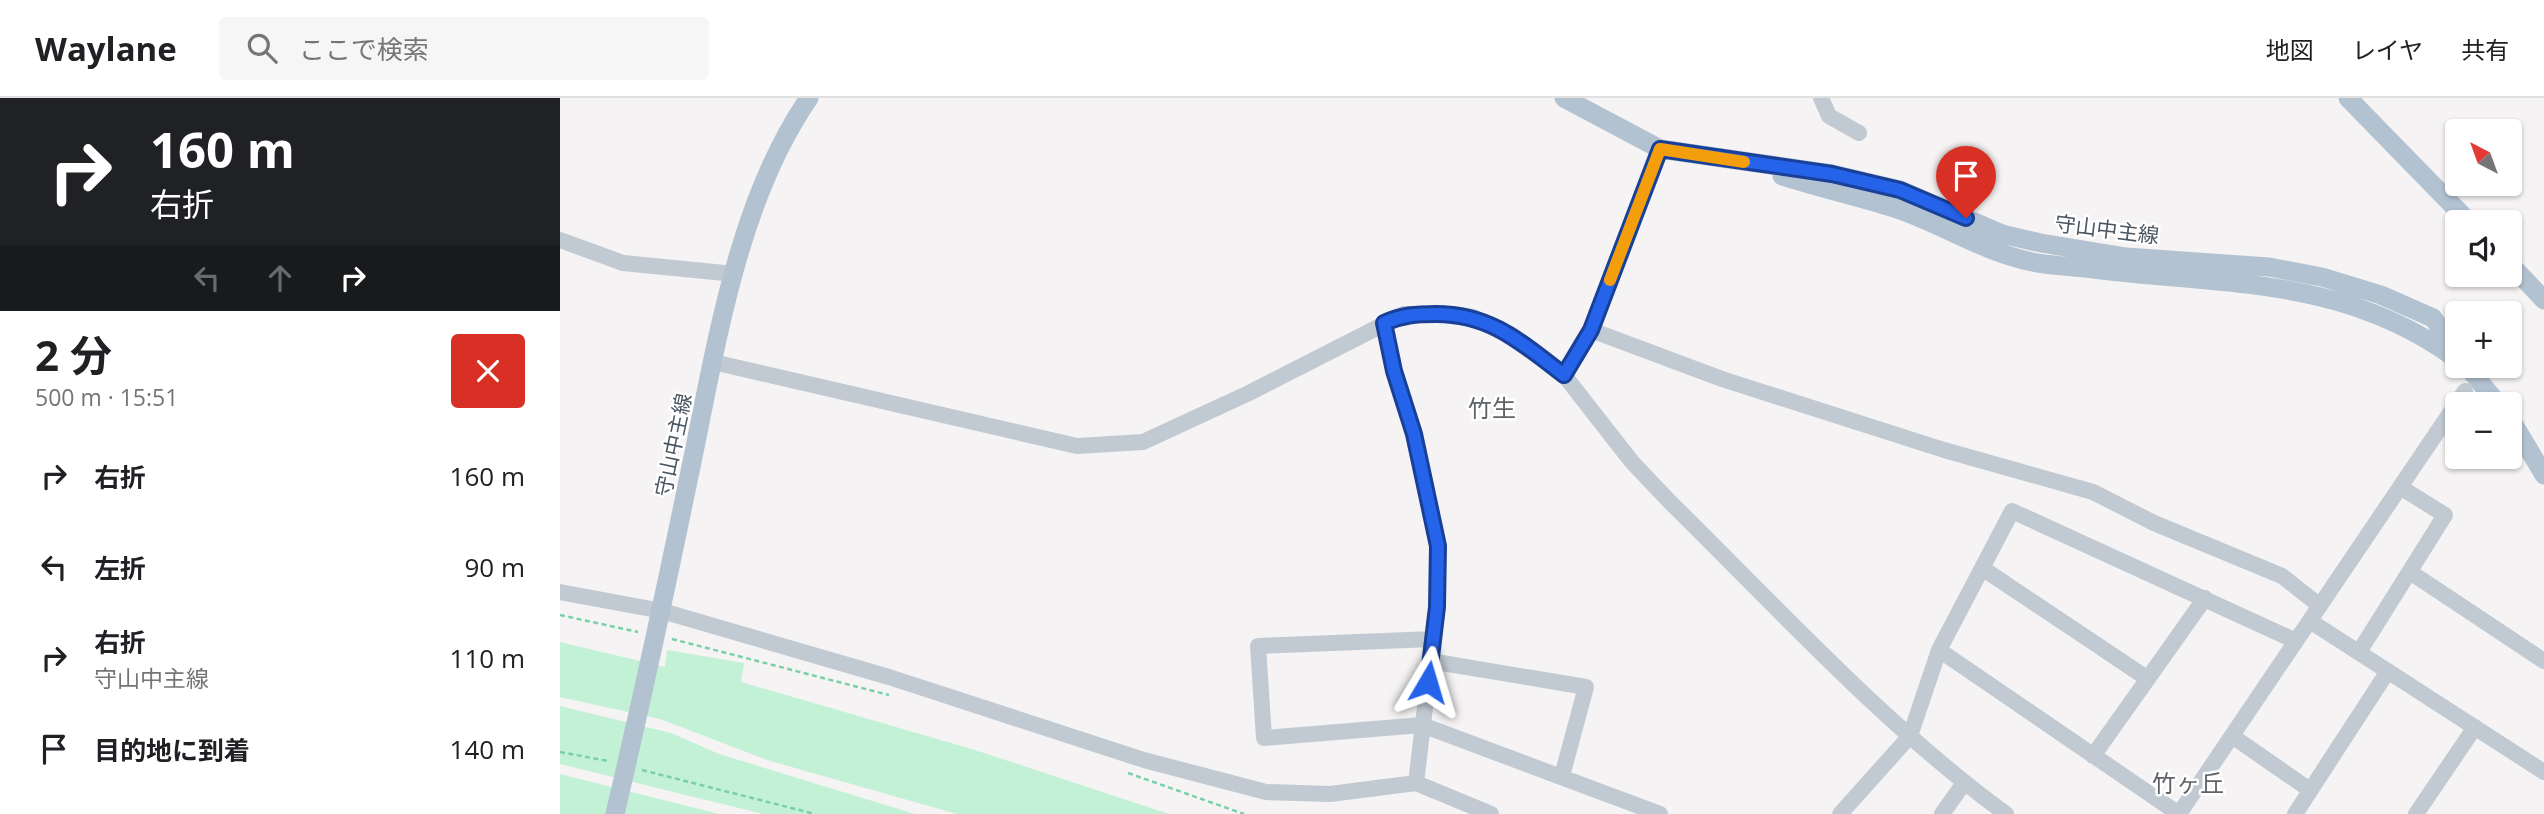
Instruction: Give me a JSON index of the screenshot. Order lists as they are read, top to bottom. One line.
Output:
{"streets":{"main road":["守山中主線"]},"districts":["竹生","竹ヶ丘"],"north":"top left","page":{"header":"Waylane","search":"ここで検索","nav":["地図","レイヤ","共有"],"turn":["160 m","右折"],"map_buttons":["+","−"],"heading":["2 分","500 m · 15:51"],"list":[{"name":"右折","value":"160 m"},{"name":"左折","value":"90 m"},{"name":"右折","note":"守山中主線","value":"110 m"},{"name":"目的地に到着","value":"140 m"}]}}
